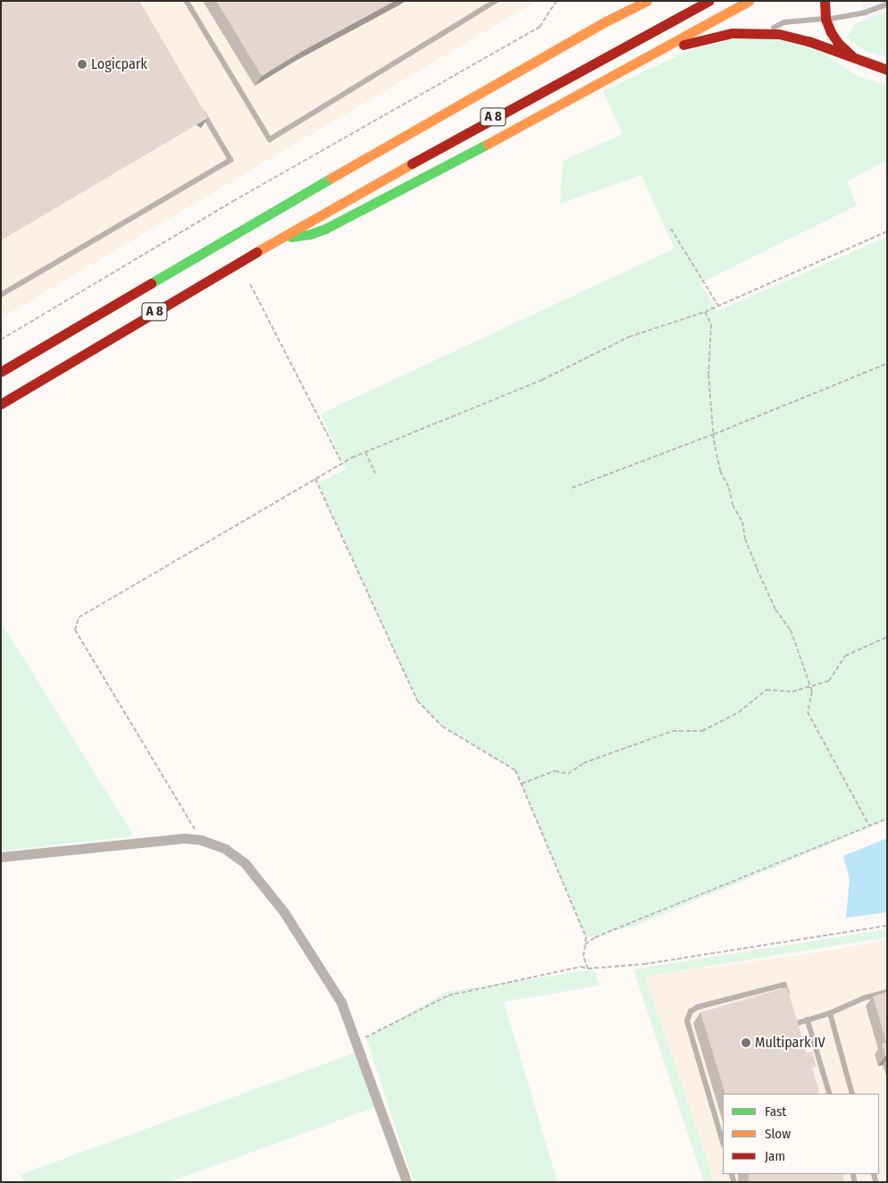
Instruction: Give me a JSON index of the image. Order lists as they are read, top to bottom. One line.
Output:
{"streets":{"highway":["A 8"]},"places":["Logicpark","Multipark IV"],"legend":["Fast","Slow","Jam"]}
